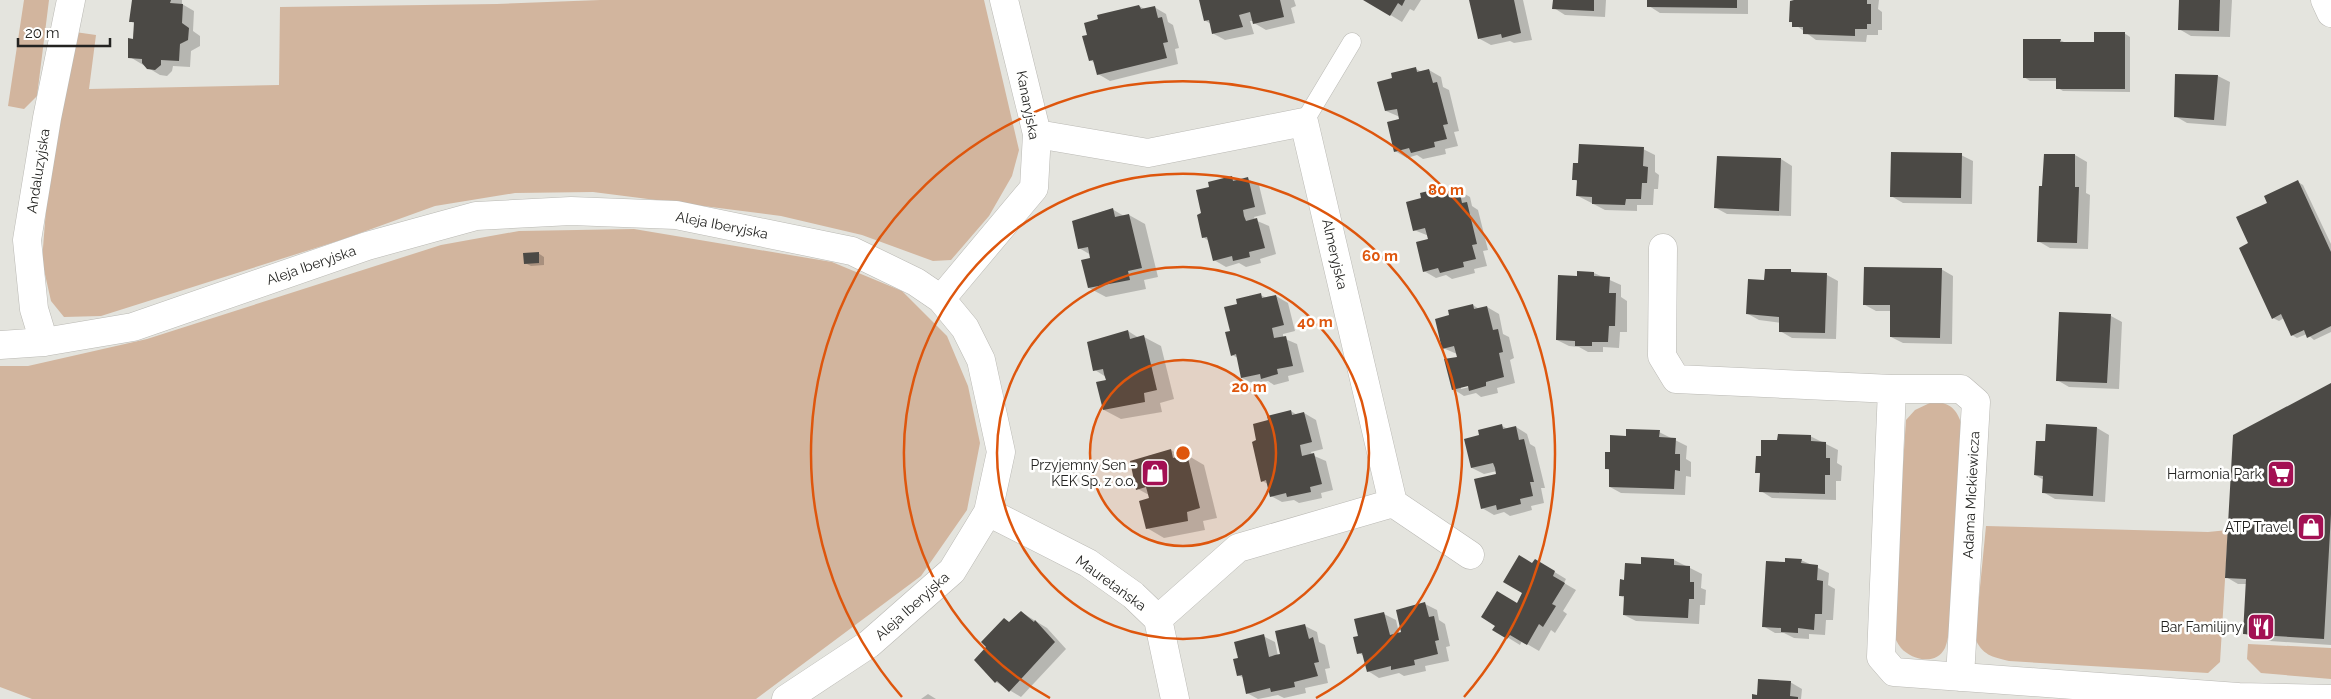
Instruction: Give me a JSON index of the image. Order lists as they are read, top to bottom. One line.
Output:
{"streets":{"street":["Kanaryjska","Andaluzyjska","Aleja Iberyjska","Almeryjska","Adama Mickiewicza","Mauretańska"]},"crossings":[["Kanaryjska","Aleja Iberyjska"],["Andaluzyjska","Aleja Iberyjska"],["Aleja Iberyjska","Mauretańska"]],"places":{"shop":["Przyjemny Sen - KEK Sp. z o.o.","ATP Travel"],"supermarket":["Harmonia Park"],"restaurant":["Bar Familijny"]},"scale_bar":"20 m","rings":["80 m","60 m","40 m","20 m"]}
